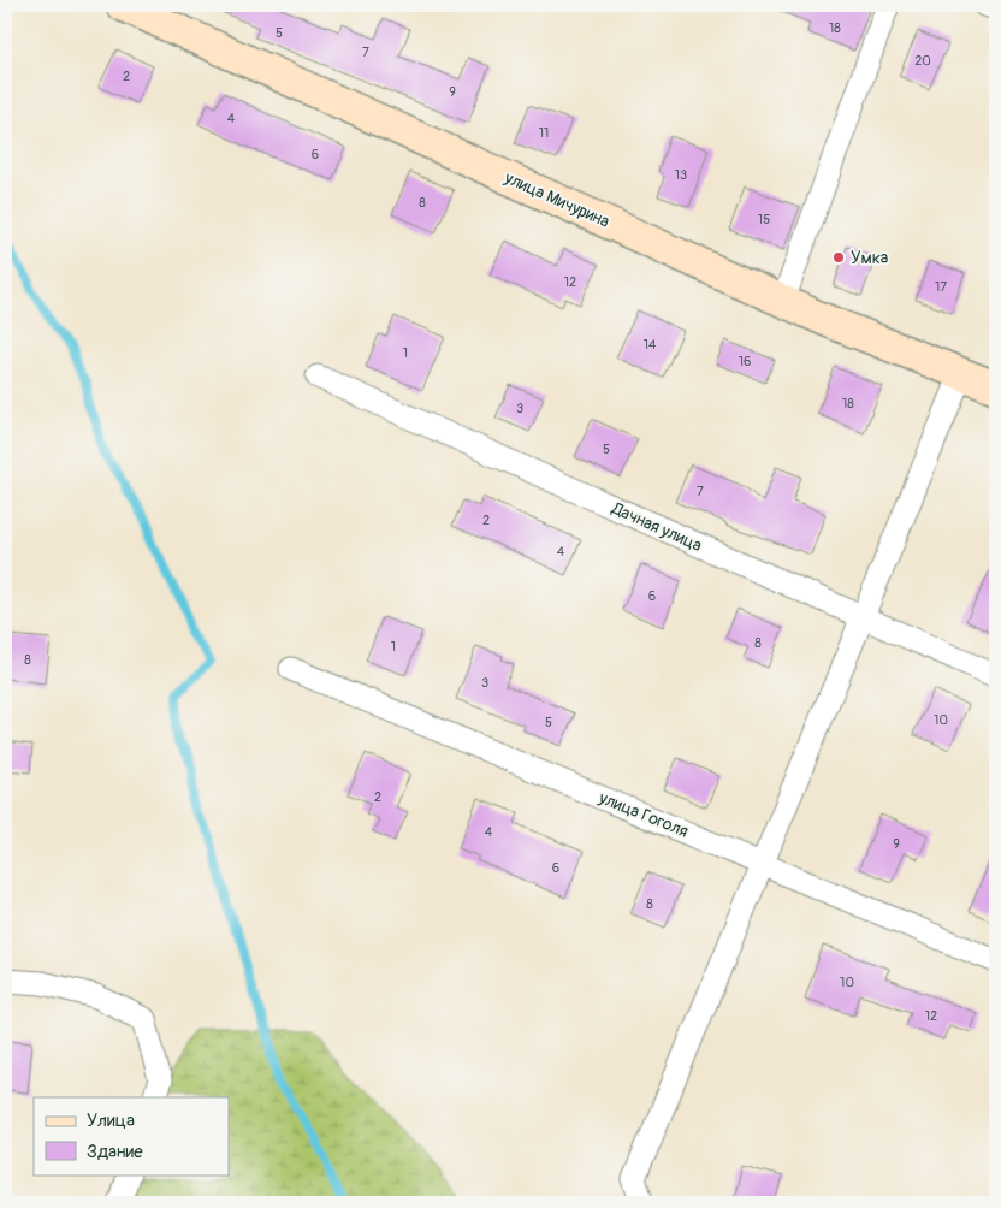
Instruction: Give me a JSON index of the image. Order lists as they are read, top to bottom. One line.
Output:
{"streets":{"street":["улица Мичурина","Дачная улица","улица Гоголя"]},"places":["Умка"],"house_numbers":["18","5","7","20","2","9","4","11","6","13","8","15","12","17","14","1","16","18","3","5","7","2","4","6","8","1","8","3","10","5","2","4","9","6","8","10","12"],"legend":["Улица","Здание"]}
